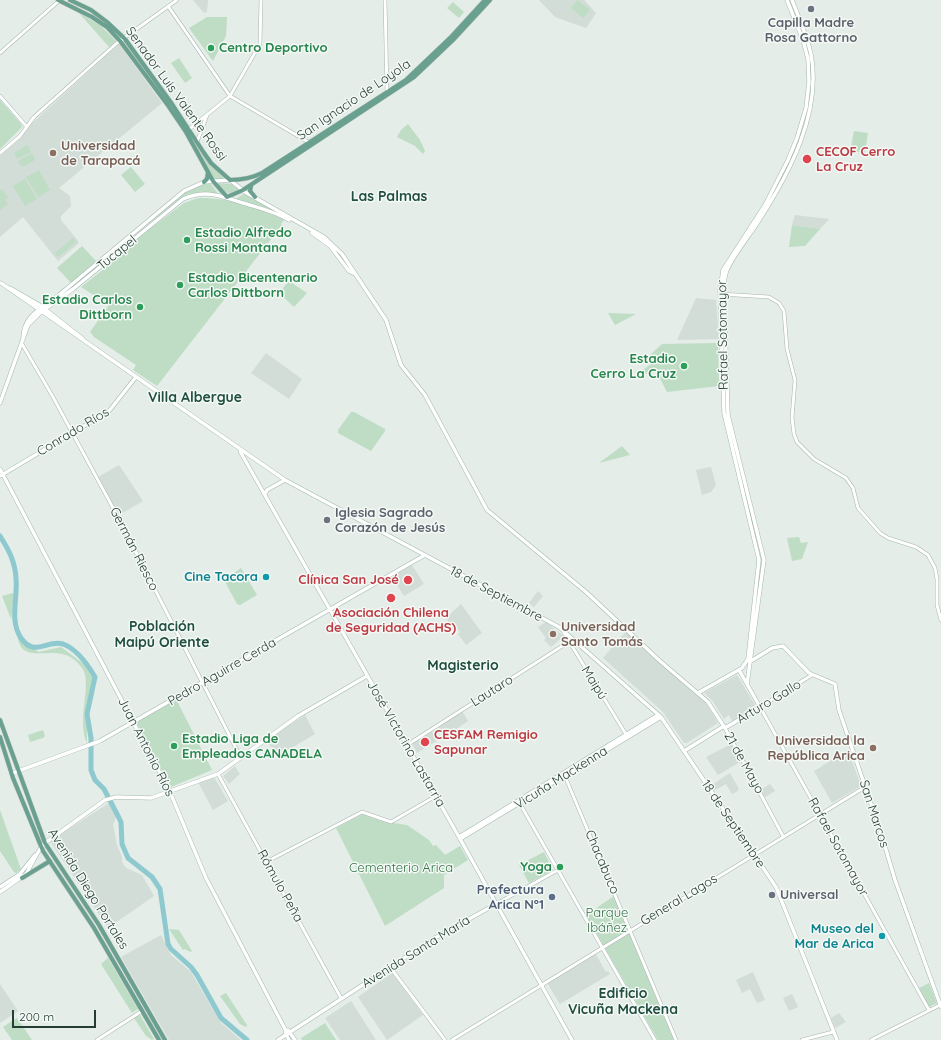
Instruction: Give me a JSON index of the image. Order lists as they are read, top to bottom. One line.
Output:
{"streets":{"main road":["Senador Luis Valente Rossi","San Ignacio de Loyola","Tucapel","Rafael Sotomayor","Conrado Ríos","18 de Septiembre","Pedro Aguirre Cerda","Arturo Gallo","José Victorino Lastarria","Juan Antonio Ríos","21 de Mayo","Vicuña Mackenna","San Marcos","Avenida Diego Portales","Avenida Santa María"],"street":["Germán Riesco","Maipú","Lautaro","Chacabuco","Rómulo Peña","General Lagos"]},"crossings":[["Senador Luis Valente Rossi","San Ignacio de Loyola"],["Senador Luis Valente Rossi","Tucapel"],["Senador Luis Valente Rossi","21 de Mayo"],["San Ignacio de Loyola","Tucapel"],["Tucapel","Germán Riesco"],["Tucapel","18 de Septiembre"],["Tucapel","21 de Mayo"],["Rafael Sotomayor","Arturo Gallo"],["Rafael Sotomayor","San Marcos"],["Rafael Sotomayor","General Lagos"],["Conrado Ríos","Germán Riesco"],["Conrado Ríos","18 de Septiembre"],["Conrado Ríos","Juan Antonio Ríos"],["Germán Riesco","Pedro Aguirre Cerda"],["18 de Septiembre","Pedro Aguirre Cerda"],["18 de Septiembre","Maipú"],["18 de Septiembre","Arturo Gallo"],["18 de Septiembre","José Victorino Lastarria"],["18 de Septiembre","Vicuña Mackenna"],["18 de Septiembre","General Lagos"],["Pedro Aguirre Cerda","José Victorino Lastarria"],["Pedro Aguirre Cerda","Juan Antonio Ríos"],["Pedro Aguirre Cerda","Avenida Diego Portales"],["Maipú","Lautaro"],["Maipú","Vicuña Mackenna"],["Lautaro","José Victorino Lastarria"],["Arturo Gallo","21 de Mayo"],["Arturo Gallo","San Marcos"],["José Victorino Lastarria","Vicuña Mackenna"],["José Victorino Lastarria","General Lagos"],["José Victorino Lastarria","Avenida Santa María"],["Juan Antonio Ríos","Avenida Santa María"],["21 de Mayo","General Lagos"],["Vicuña Mackenna","Chacabuco"],["San Marcos","General Lagos"],["Chacabuco","General Lagos"],["Rómulo Peña","Avenida Santa María"]],"districts":["Las Palmas","Villa Albergue","Población Maipú Oriente","Magisterio","Edificio Vicuña Mackena"],"parks":["Cementerio Arica","Parque Ibáñez"],"places":["Capilla Madre Rosa Gattorno","Centro Deportivo","Universidad de Tarapacá","CECOF Cerro La Cruz","Estadio Alfredo Rossi Montana","Estadio Bicentenario Carlos Dittborn","Estadio Carlos Dittborn","Estadio Cerro La Cruz","Iglesia Sagrado Corazón de Jesús","Cine Tacora","Clínica San José","Asociación Chilena de Seguridad (ACHS)","Universidad Santo Tomás","CESFAM Remigio Sapunar","Estadio Liga de Empleados CANADELA","Universidad la República Arica","Yoga","Universal","Prefectura Arica N°1","Museo del Mar de Arica"],"scale_bar":"200 m"}
